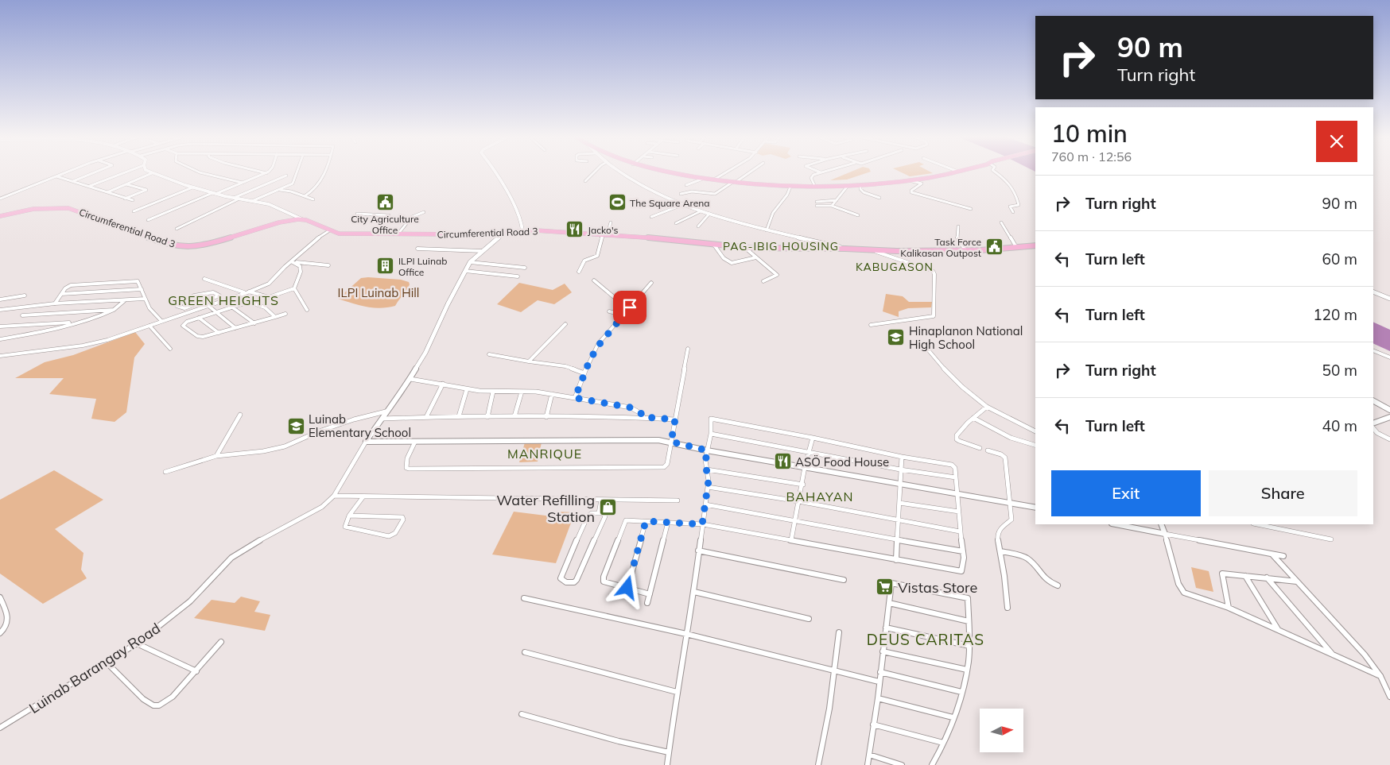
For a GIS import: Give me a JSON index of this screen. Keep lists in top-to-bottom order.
{
  "streets": {
    "main road": ["Circumferential Road 3"],
    "street": ["Luinab Barangay Road"]
  },
  "crossings": [
    ["Circumferential Road 3", "Luinab Barangay Road"]
  ],
  "districts": [
    "PAG-IBIG HOUSING",
    "KABUGASON",
    "GREEN HEIGHTS",
    "MANRIQUE",
    "BAHAYAN",
    "DEUS CARITAS"
  ],
  "parks": ["ILPI Luinab Hill"],
  "places": {
    "public building": ["City Agriculture Office", "Task Force Kalikasan Outpost"],
    "sports": ["The Square Arena"],
    "restaurant": ["Jacko's", "ASÖ Food House"],
    "building": ["ILPI Luinab Office"],
    "school or university": ["Hinaplanon National High School", "Luinab Elementary School"],
    "shop": ["Water Refilling Station"],
    "supermarket": ["Vistas Store"]
  },
  "north": "right",
  "page": {
    "turn": ["90 m", "Turn right"],
    "heading": ["10 min", "760 m · 12:56"],
    "list": [
      {
        "name": "Turn right",
        "value": "90 m"
      },
      {
        "name": "Turn left",
        "value": "60 m"
      },
      {
        "name": "Turn left",
        "value": "120 m"
      },
      {
        "name": "Turn right",
        "value": "50 m"
      },
      {
        "name": "Turn left",
        "value": "40 m"
      }
    ],
    "buttons": ["Exit", "Share"]
  }
}
